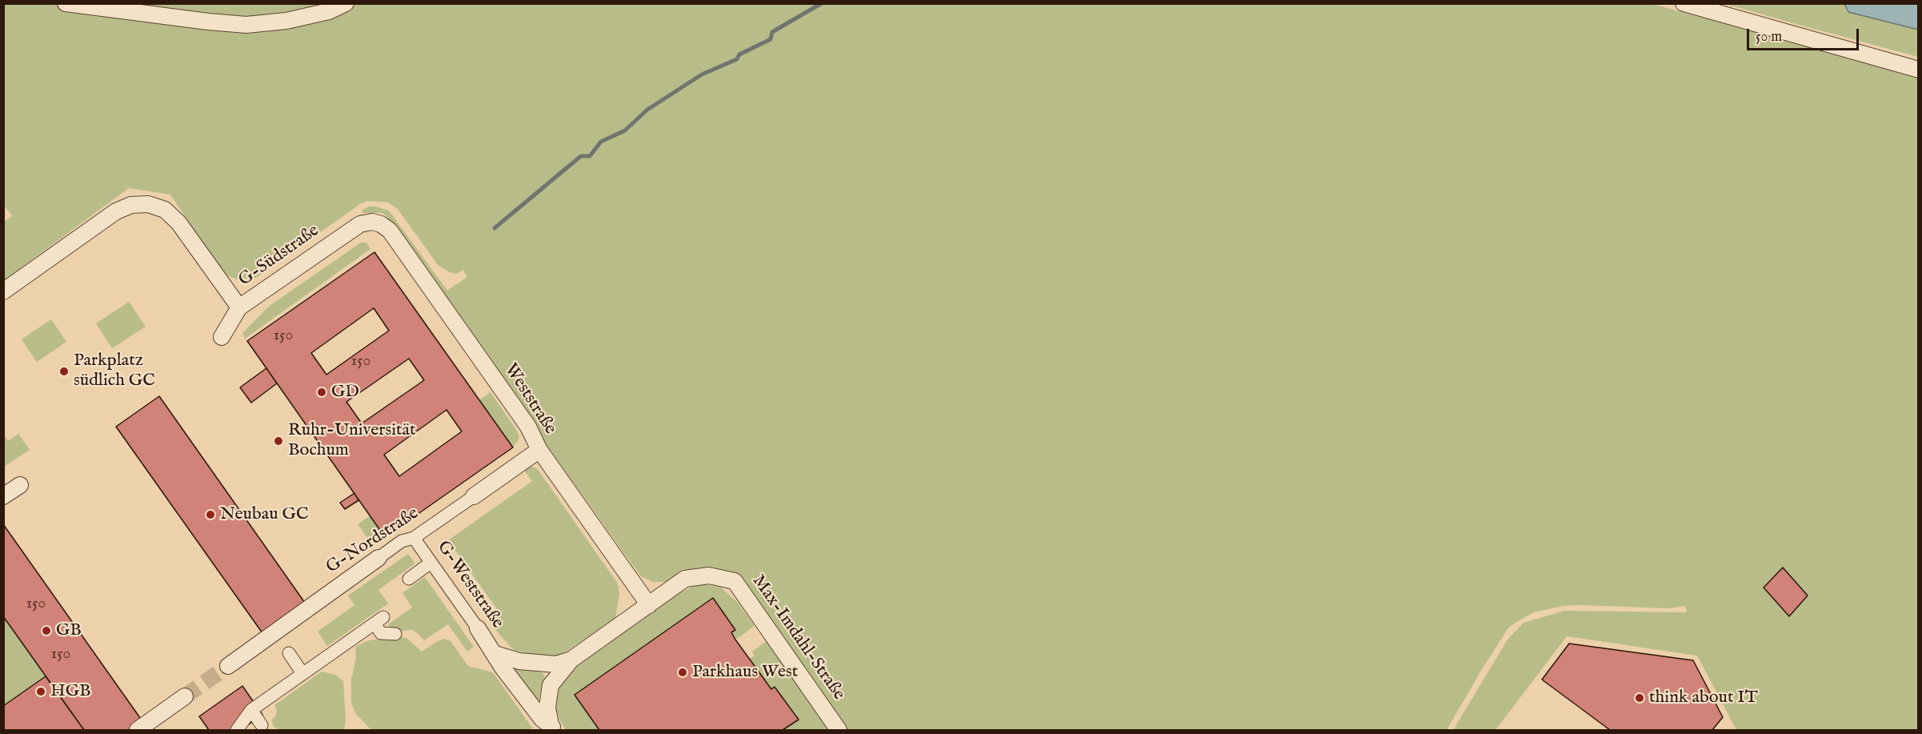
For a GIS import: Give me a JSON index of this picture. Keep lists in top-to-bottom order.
{
  "streets": {
    "street": [
      "G-Südstraße",
      "Weststraße",
      "G-Nordstraße",
      "G-Weststraße",
      "Max-Imdahl-Straße"
    ]
  },
  "crossings": [
    ["G-Südstraße", "Weststraße"],
    ["Weststraße", "G-Nordstraße"],
    ["Weststraße", "Max-Imdahl-Straße"],
    ["G-Nordstraße", "G-Weststraße"],
    ["G-Weststraße", "Max-Imdahl-Straße"]
  ],
  "places": [
    "Parkplatz südlich GC",
    "GD",
    "Ruhr-Universität Bochum",
    "Neubau GC",
    "GB",
    "Parkhaus West",
    "HGB",
    "think about IT"
  ],
  "house_numbers": [
    "150",
    "150",
    "150",
    "150"
  ],
  "scale_bar": "50 m"
}
